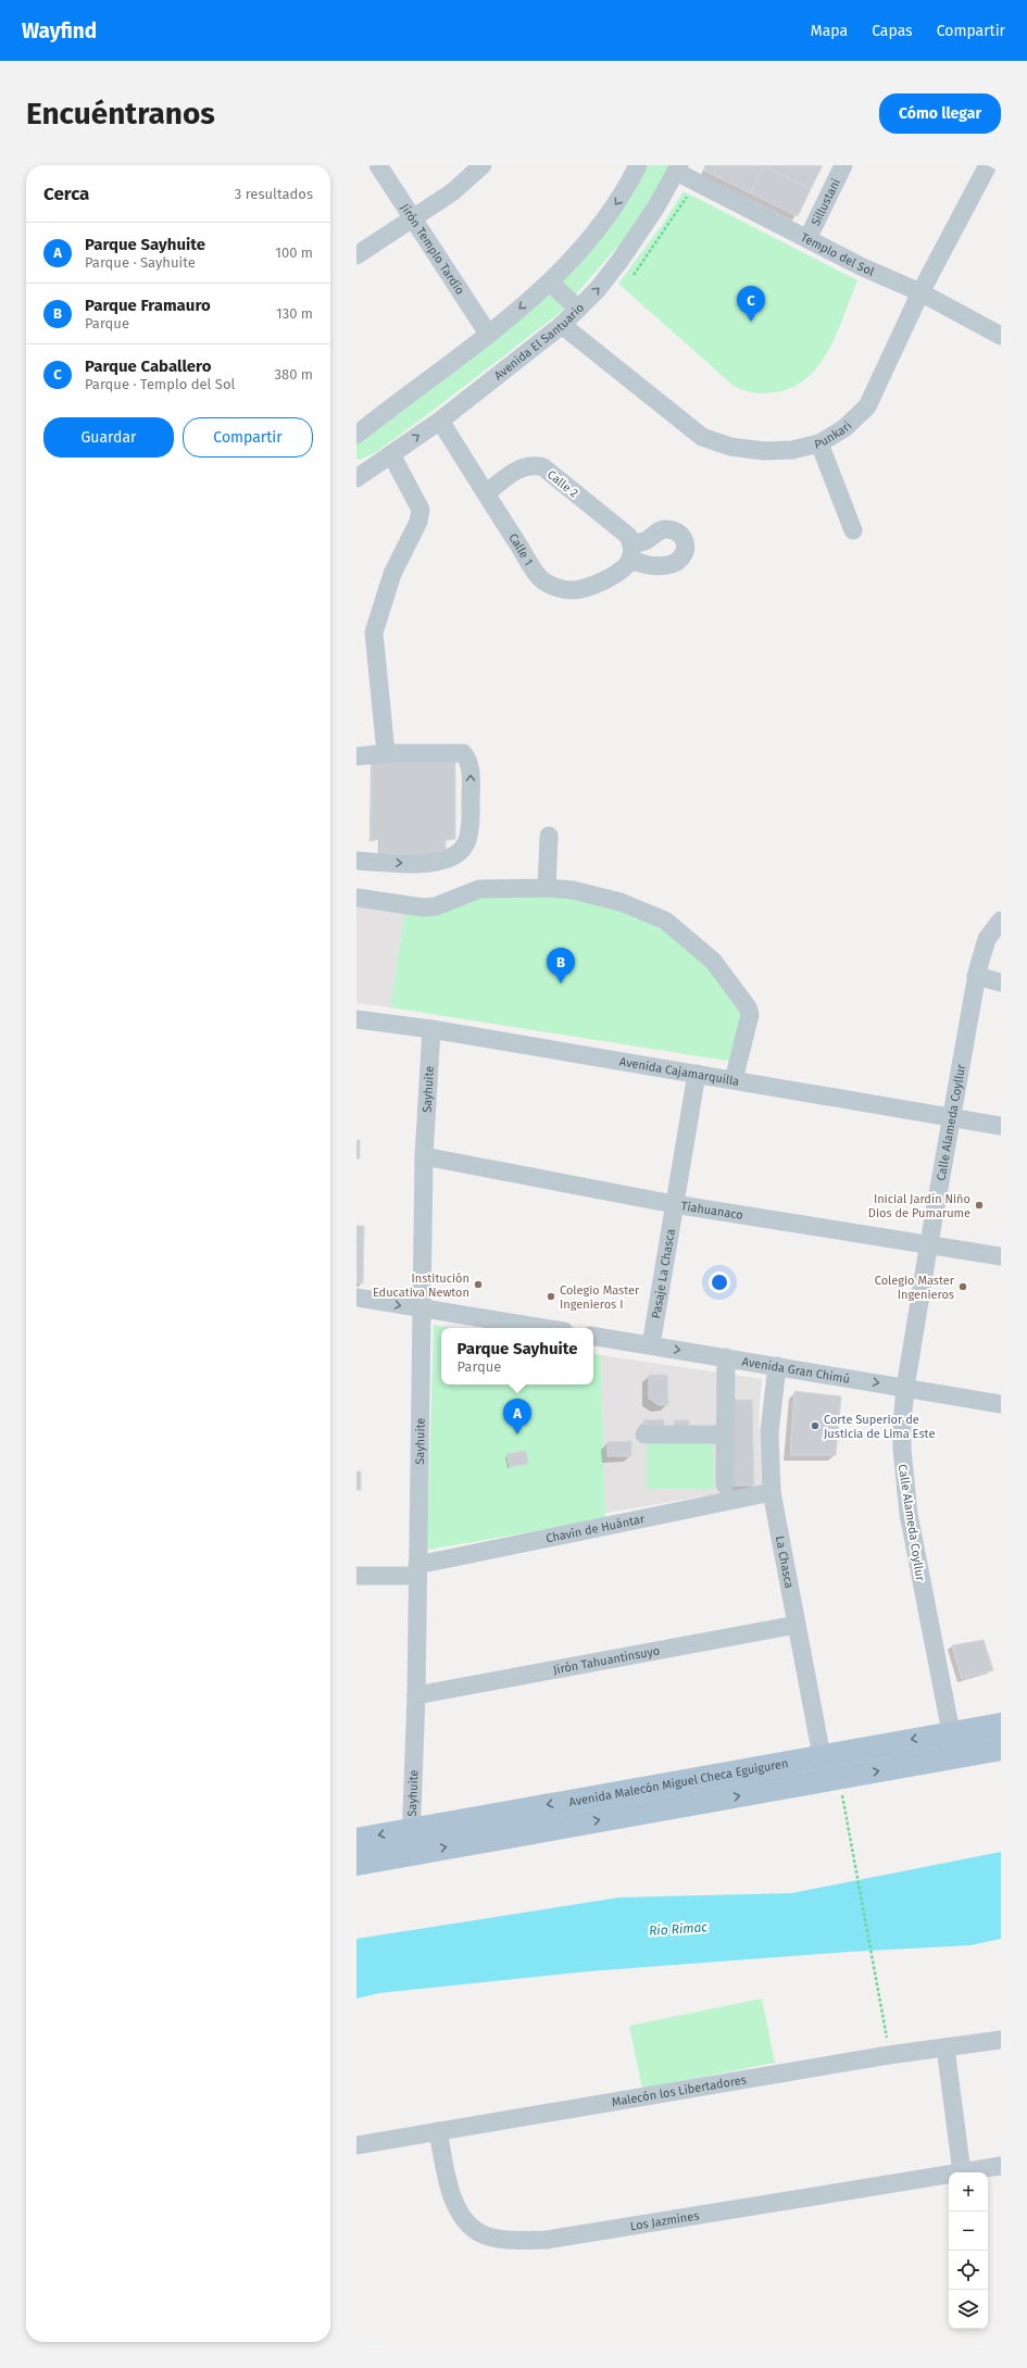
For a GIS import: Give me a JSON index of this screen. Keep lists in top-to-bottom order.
{
  "streets": {
    "main road": ["Avenida Malecón Miguel Checa Eguiguren"],
    "street": [
      "Sillustani",
      "Jirón Templo Tardío",
      "Templo del Sol",
      "Avenida El Santuario",
      "Punkari",
      "Calle 2",
      "Calle 1",
      "Avenida Cajamarquilla",
      "Sayhuite",
      "Calle Alameda Coyllur",
      "Tiahuanaco",
      "Pasaje La Chasca",
      "Avenida Gran Chimú",
      "Chavín de Huántar",
      "La Chasca",
      "Jirón Tahuantinsuyo",
      "Malecón los Libertadores",
      "Los Jazmines"
    ]
  },
  "crossings": [
    ["Sillustani", "Templo del Sol"],
    ["Templo del Sol", "Avenida El Santuario"],
    ["Templo del Sol", "Punkari"],
    ["Avenida El Santuario", "Punkari"],
    ["Avenida El Santuario", "Calle 1"],
    ["Calle 2", "Calle 1"],
    ["Avenida Cajamarquilla", "Sayhuite"],
    ["Avenida Cajamarquilla", "Calle Alameda Coyllur"],
    ["Avenida Cajamarquilla", "Pasaje La Chasca"],
    ["Sayhuite", "Tiahuanaco"],
    ["Sayhuite", "Chavín de Huántar"],
    ["Sayhuite", "Jirón Tahuantinsuyo"],
    ["Sayhuite", "Avenida Malecón Miguel Checa Eguiguren"],
    ["Calle Alameda Coyllur", "Tiahuanaco"],
    ["Calle Alameda Coyllur", "Avenida Gran Chimú"],
    ["Calle Alameda Coyllur", "Avenida Malecón Miguel Checa Eguiguren"],
    ["Tiahuanaco", "Pasaje La Chasca"],
    ["Pasaje La Chasca", "Avenida Gran Chimú"],
    ["Avenida Gran Chimú", "La Chasca"],
    ["Chavín de Huántar", "La Chasca"],
    ["La Chasca", "Jirón Tahuantinsuyo"],
    ["La Chasca", "Avenida Malecón Miguel Checa Eguiguren"],
    ["Malecón los Libertadores", "Los Jazmines"]
  ],
  "water": ["Río Rímac"],
  "places": [
    "Inicial Jardín Niño Dios de Pumarume",
    "Institución Educativa Newton",
    "Colegio Master Ingenieros",
    "Colegio Master Ingenieros I",
    "Corte Superior de Justicia de Lima Este"
  ],
  "page": {
    "header": "Wayfind",
    "nav": ["Mapa", "Capas", "Compartir"],
    "buttons": [
      "Cómo llegar",
      ["Guardar", "Compartir"]
    ],
    "title": "Encuéntranos",
    "heading": ["Cerca", "3 resultados"],
    "list": [
      {
        "mark": "A",
        "name": "Parque Sayhuite",
        "note": "Parque · Sayhuite",
        "value": "100 m"
      },
      {
        "mark": "B",
        "name": "Parque Framauro",
        "note": "Parque",
        "value": "130 m"
      },
      {
        "mark": "C",
        "name": "Parque Caballero",
        "note": "Parque · Templo del Sol",
        "value": "380 m"
      }
    ],
    "pins": ["C", "B", "A"],
    "popup": ["Parque Sayhuite", "Parque"],
    "map_buttons": ["+", "−"]
  }
}
